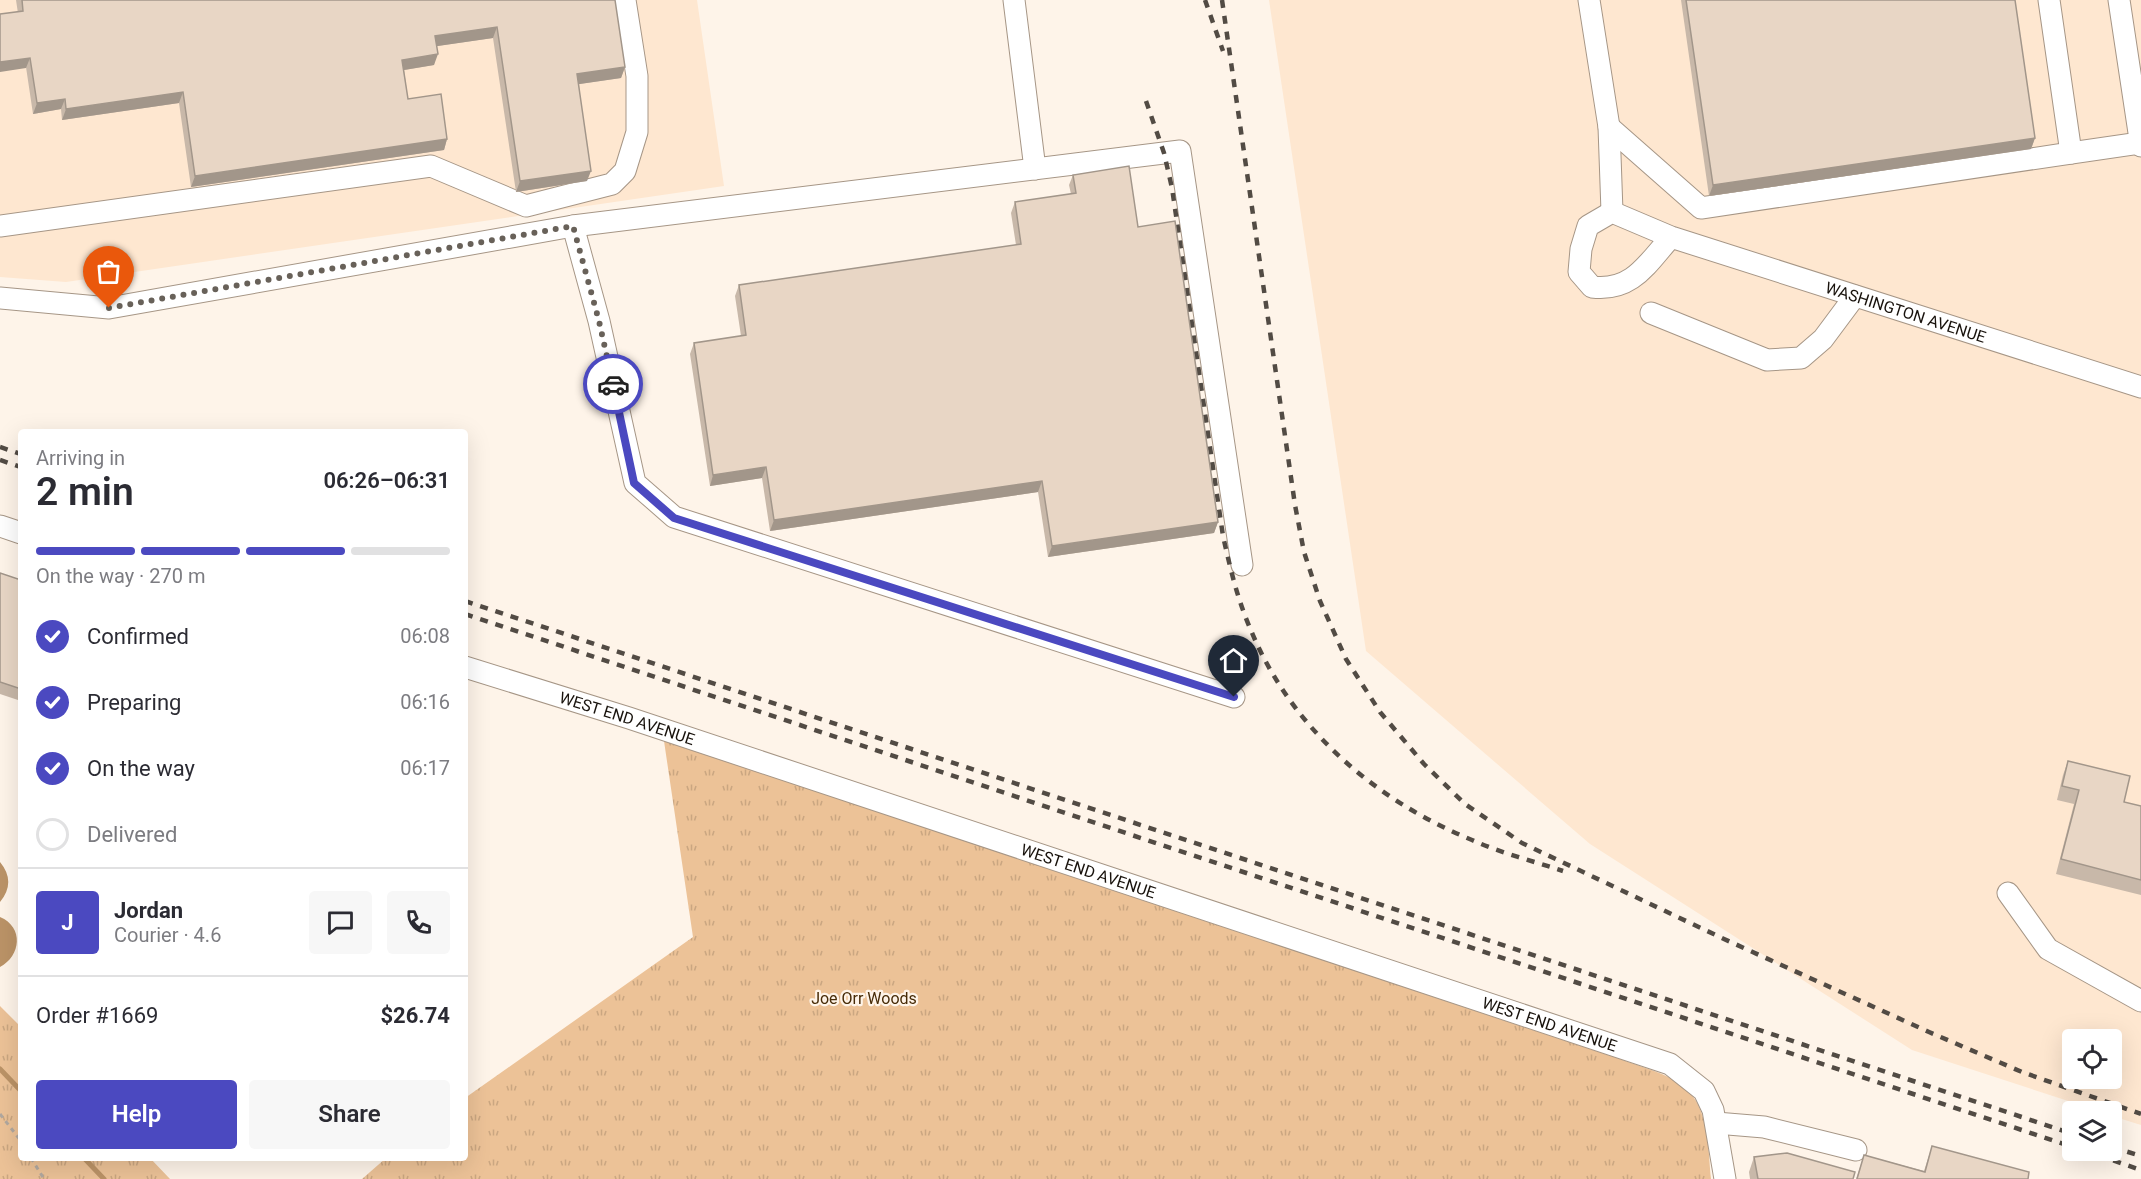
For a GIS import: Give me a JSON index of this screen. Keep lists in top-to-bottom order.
{
  "streets": {
    "street": ["WASHINGTON AVENUE", "WEST END AVENUE"]
  },
  "parks": ["Joe Orr Woods"],
  "page": {
    "heading": ["2 min", "Arriving in", "06:26–06:31"],
    "panel": [
      "Jordan",
      "Courier · 4.6",
      "Order #1669",
      "$26.74"
    ],
    "bar": "On the way · 270 m",
    "list": [
      ["Confirmed", "06:08"],
      ["Preparing", "06:16"],
      ["On the way", "06:17"],
      "Delivered"
    ],
    "round": "J",
    "buttons": ["Help", "Share"]
  }
}
